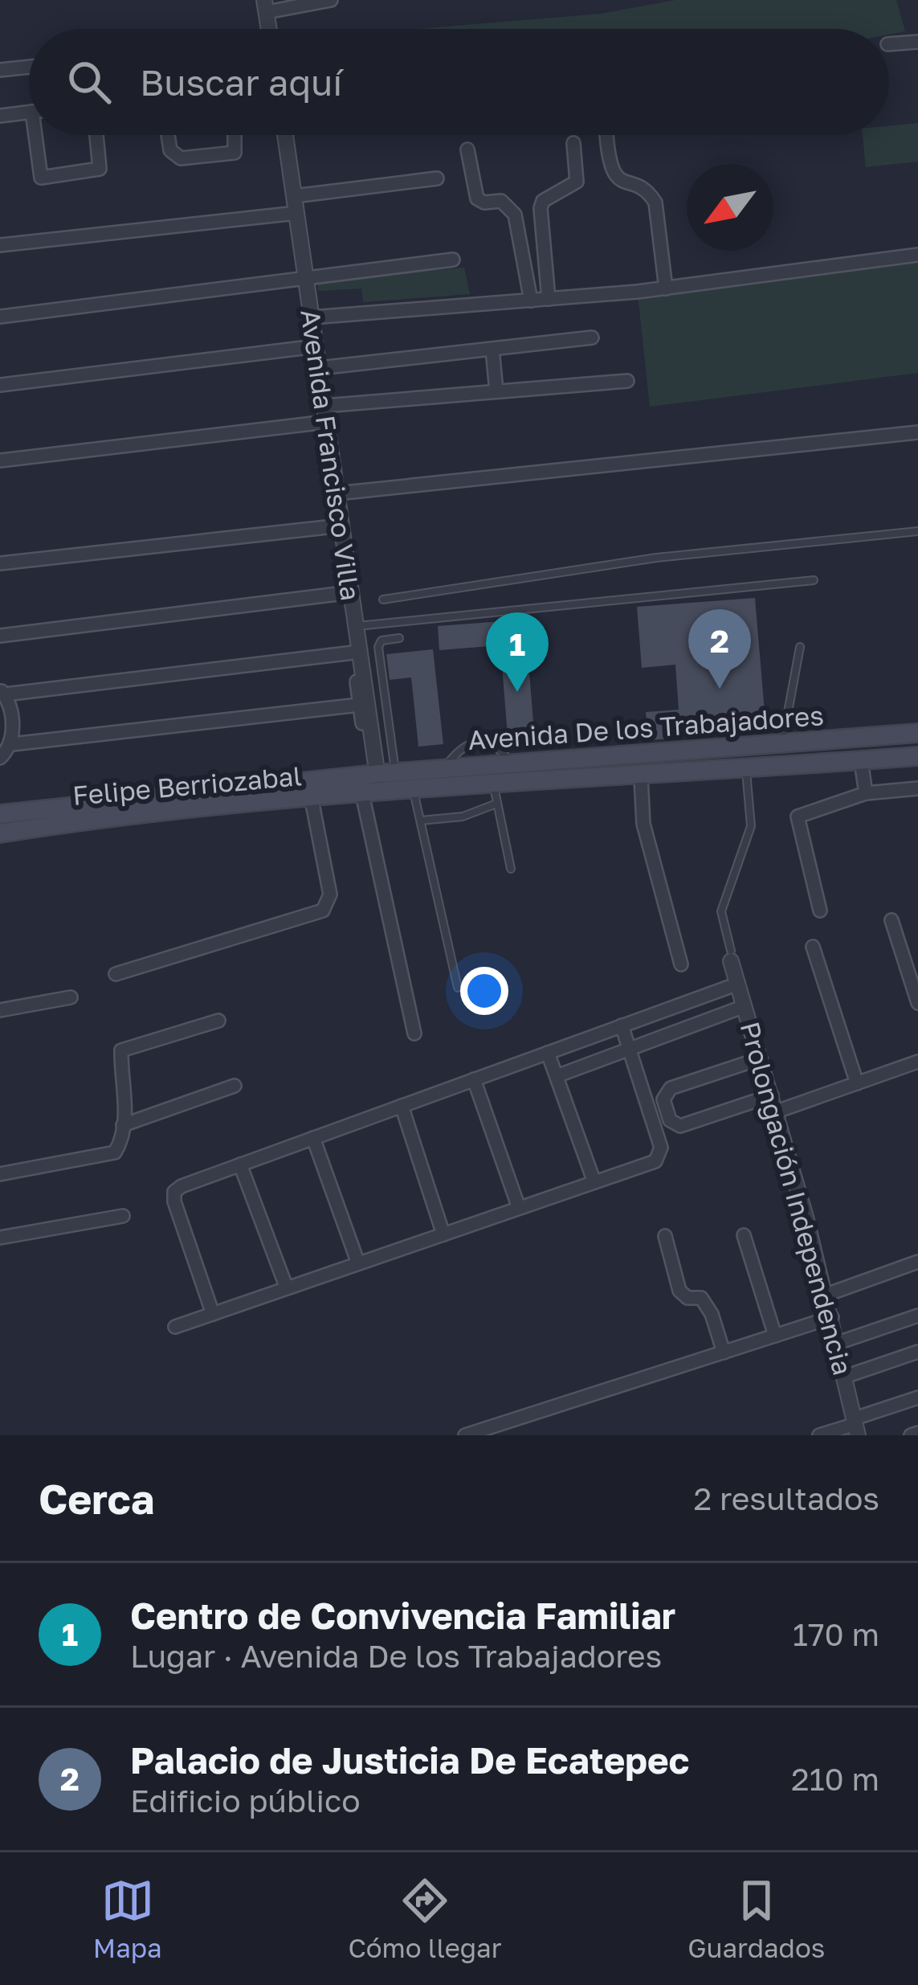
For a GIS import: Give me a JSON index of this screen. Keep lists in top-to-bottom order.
{
  "streets": {
    "main road": ["Avenida De los Trabajadores", "Felipe Berriozabal"],
    "street": ["Avenida Francisco Villa", "Prolongación Independencia"]
  },
  "crossings": [
    ["Avenida Francisco Villa", "Avenida De los Trabajadores"],
    ["Avenida Francisco Villa", "Felipe Berriozabal"],
    ["Avenida De los Trabajadores", "Felipe Berriozabal"]
  ],
  "north": "bottom left",
  "page": {
    "search": "Buscar aquí",
    "pins": ["2", "1"],
    "heading": ["Cerca", "2 resultados"],
    "list": [
      {
        "mark": "1",
        "name": "Centro de Convivencia Familiar",
        "note": "Lugar · Avenida De los Trabajadores",
        "value": "170 m"
      },
      {
        "mark": "2",
        "name": "Palacio de Justicia De Ecatepec",
        "note": "Edificio público",
        "value": "210 m"
      }
    ],
    "nav": ["Mapa", "Cómo llegar", "Guardados"]
  }
}
